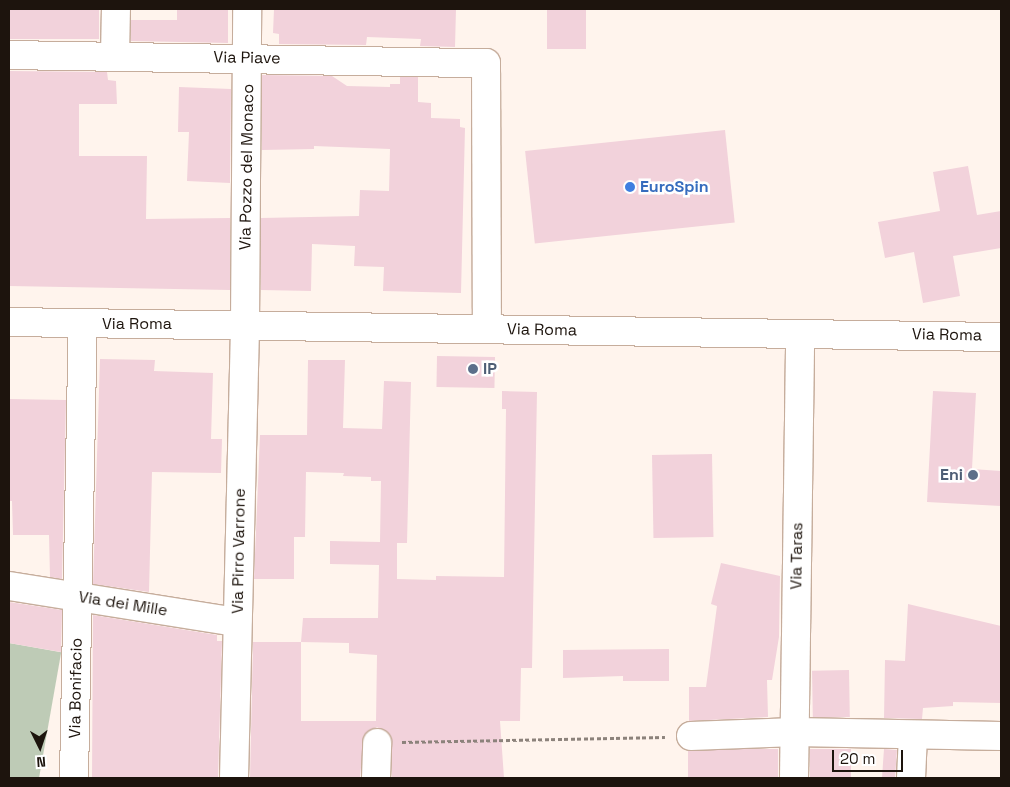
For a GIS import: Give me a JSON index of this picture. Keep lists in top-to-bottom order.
{
  "streets": {
    "street": [
      "Via Piave",
      "Via Pozzo del Monaco",
      "Via Roma",
      "Via Pirro Varrone",
      "Via Taras",
      "Via dei Mille",
      "Via Bonifacio"
    ]
  },
  "crossings": [
    ["Via Piave", "Via Pozzo del Monaco"],
    ["Via Piave", "Via Roma"],
    ["Via Pozzo del Monaco", "Via Roma"],
    ["Via Pozzo del Monaco", "Via Pirro Varrone"],
    ["Via Roma", "Via Pirro Varrone"],
    ["Via Roma", "Via Taras"],
    ["Via Roma", "Via dei Mille"],
    ["Via Roma", "Via Bonifacio"],
    ["Via Pirro Varrone", "Via dei Mille"],
    ["Via dei Mille", "Via Bonifacio"]
  ],
  "places": ["EuroSpin", "IP", "Eni"],
  "scale_bar": "20 m",
  "north": "bottom"
}
